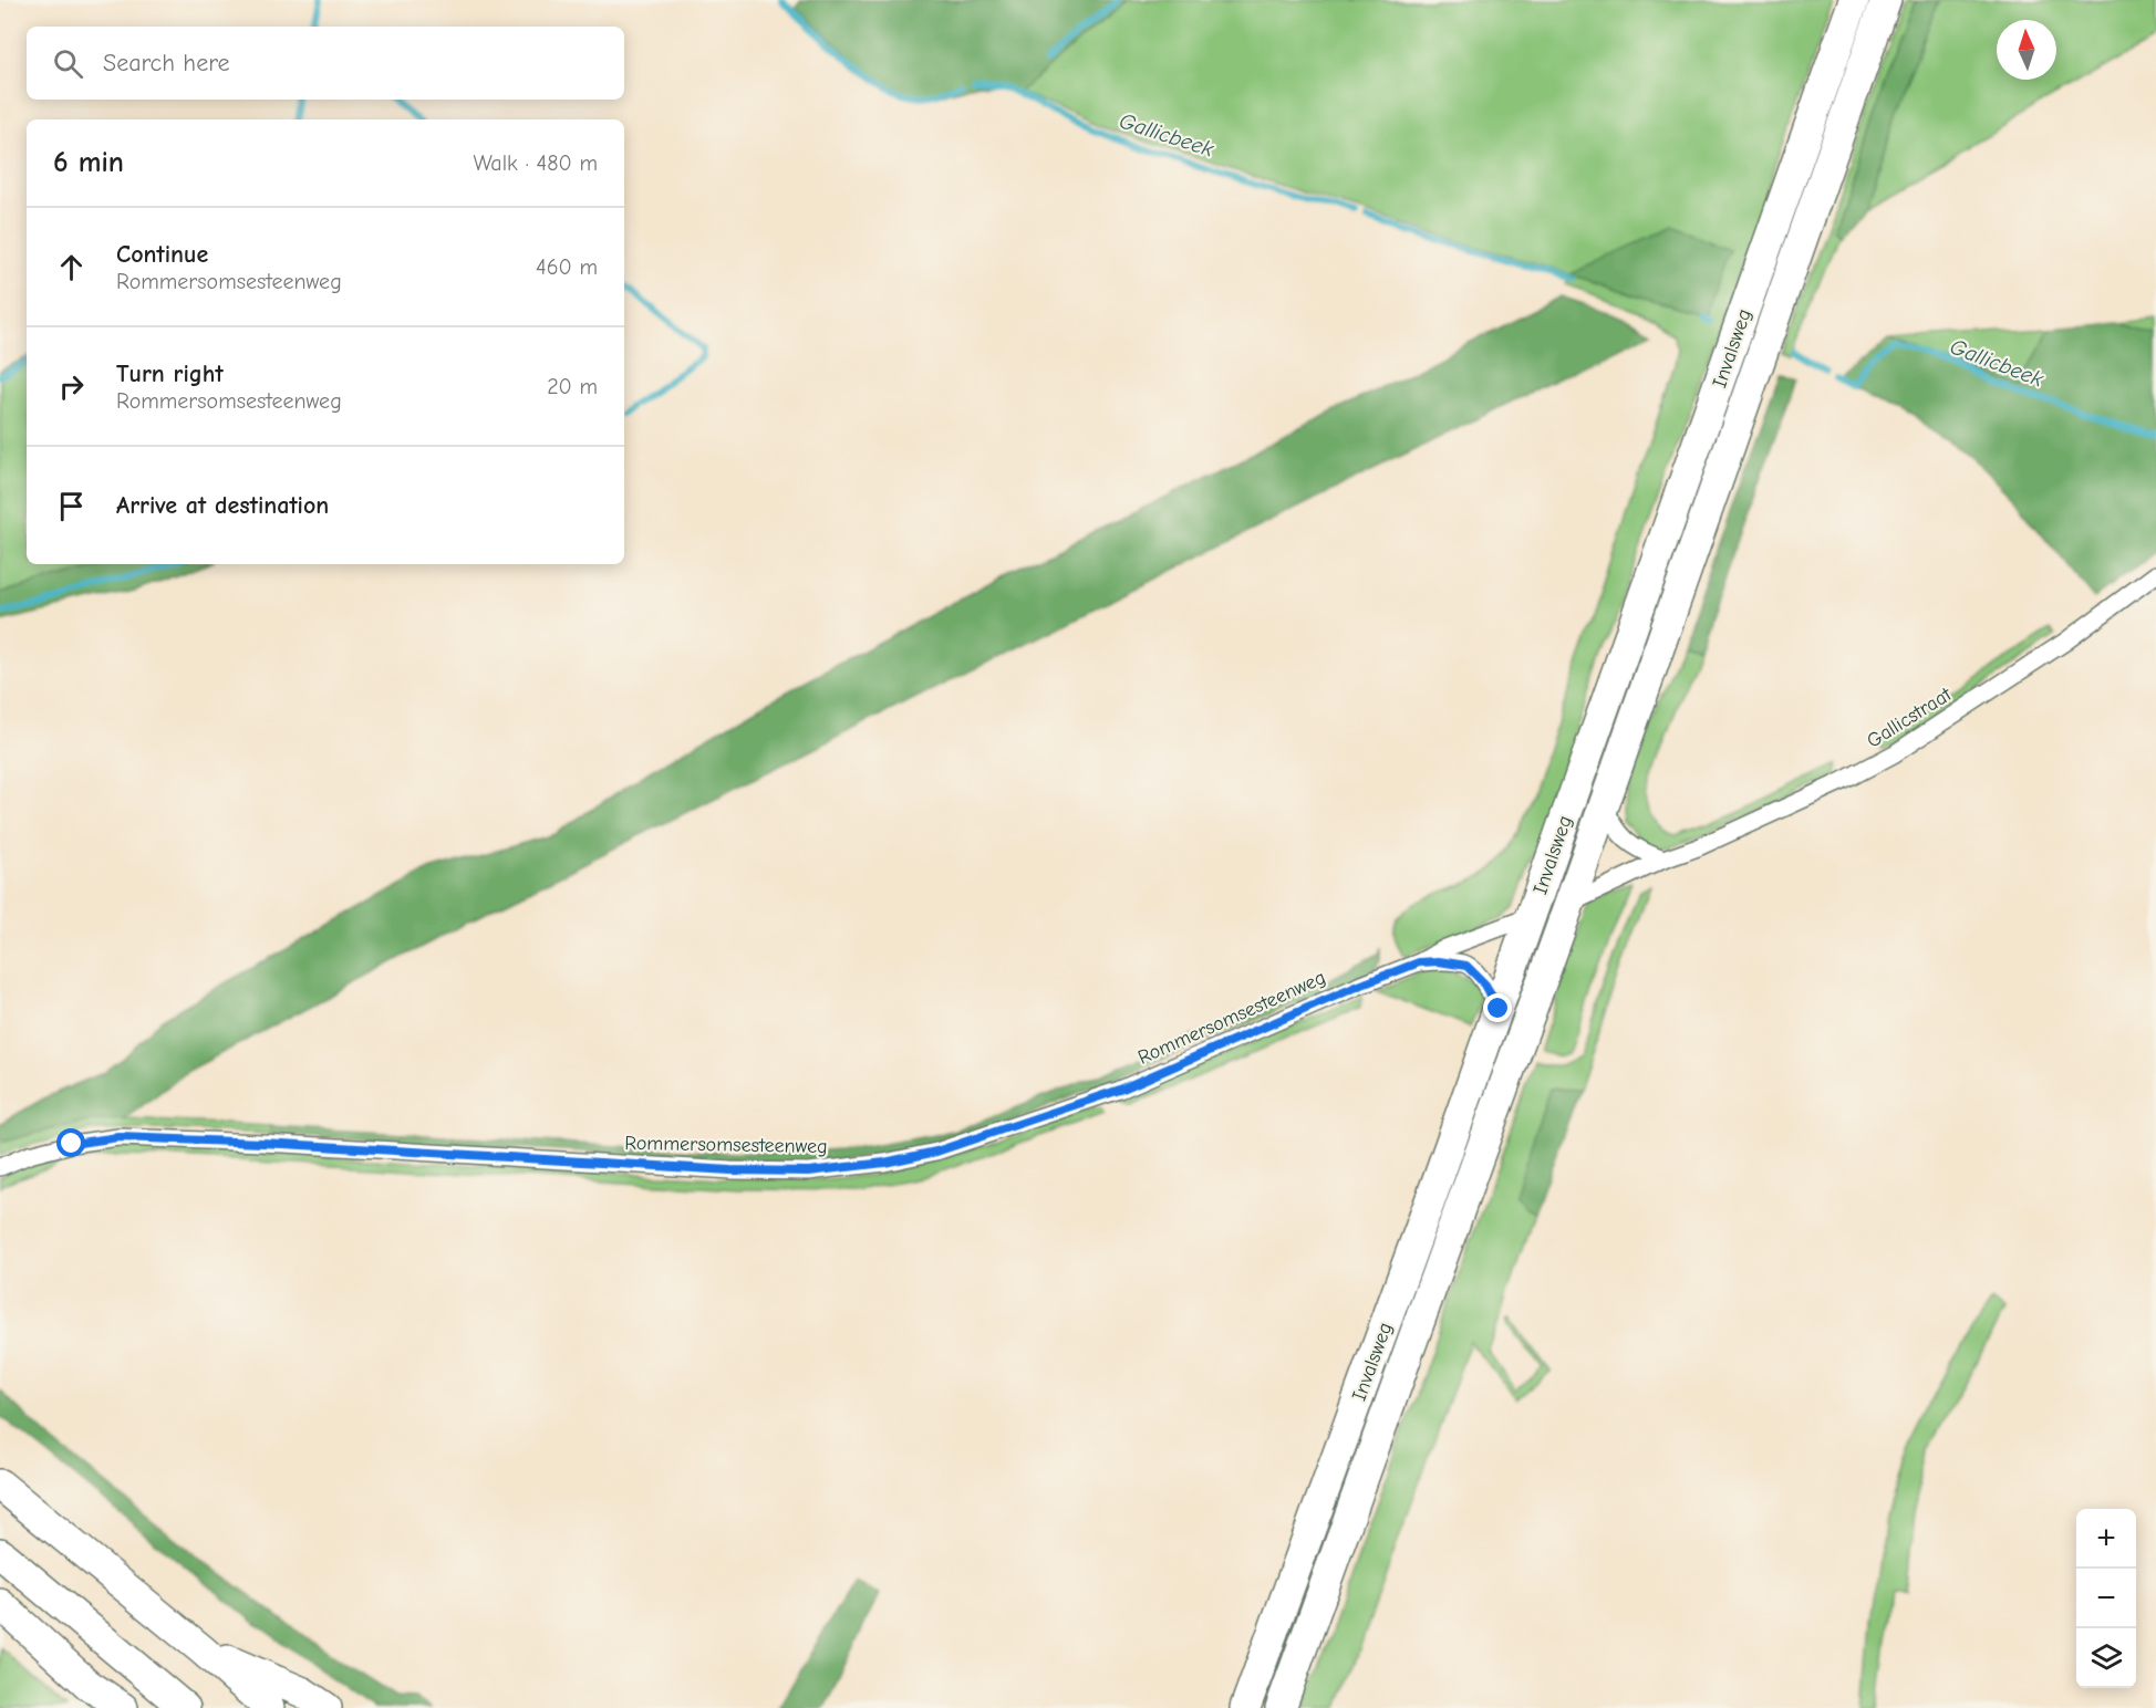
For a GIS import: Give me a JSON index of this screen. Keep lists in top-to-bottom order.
{
  "streets": {
    "highway": ["Invalsweg"],
    "street": ["Gallicstraat", "Rommersomsesteenweg"]
  },
  "crossings": [
    ["Invalsweg", "Gallicstraat"],
    ["Invalsweg", "Rommersomsesteenweg"]
  ],
  "water": ["Gallicbeek"],
  "north": "top",
  "page": {
    "search": "Search here",
    "heading": ["6 min", "Walk · 480 m"],
    "list": [
      ["Continue", "Rommersomsesteenweg", "460 m"],
      ["Turn right", "Rommersomsesteenweg", "20 m"],
      "Arrive at destination"
    ],
    "map_buttons": ["+", "−"]
  }
}
